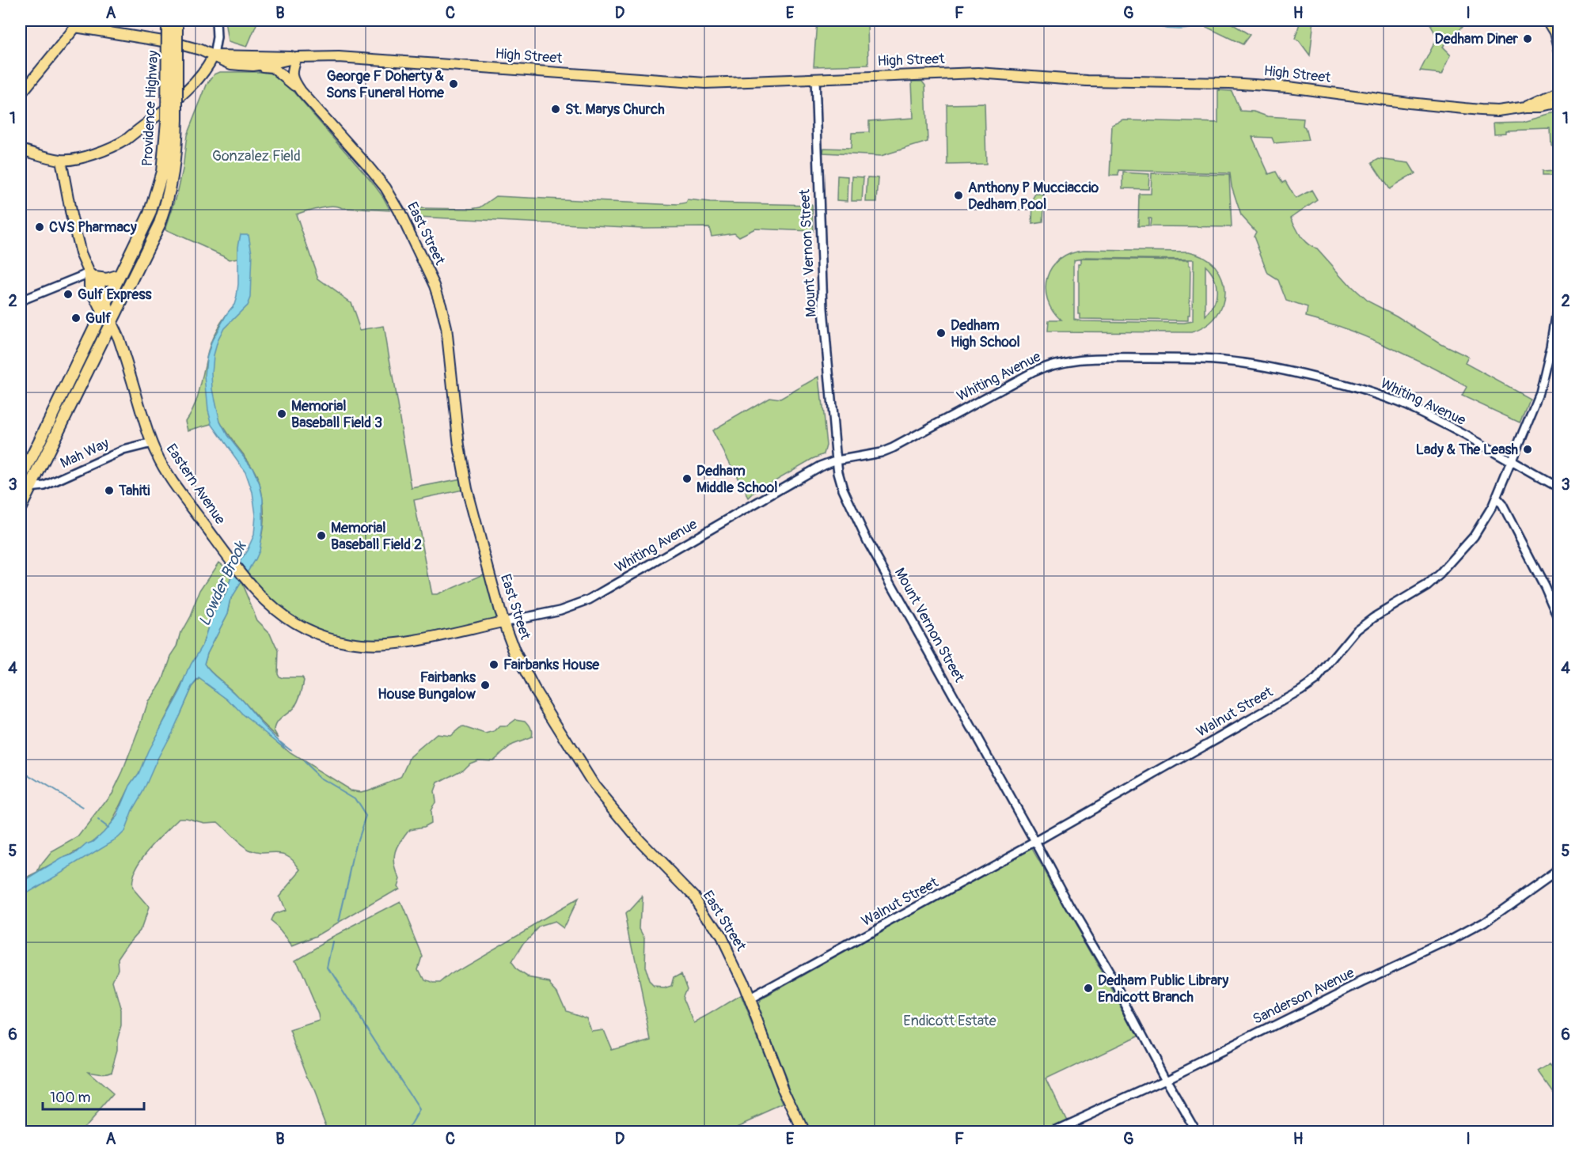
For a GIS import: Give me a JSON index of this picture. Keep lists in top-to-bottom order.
{
  "streets": {
    "highway": ["Providence Highway"],
    "main road": ["High Street", "East Street", "Eastern Avenue"],
    "street": [
      "Mount Vernon Street",
      "Whiting Avenue",
      "Mah Way",
      "Walnut Street",
      "Sanderson Avenue"
    ]
  },
  "crossings": [
    ["High Street", "East Street"],
    ["High Street", "Mount Vernon Street"],
    ["Providence Highway", "Mah Way"],
    ["Providence Highway", "Eastern Avenue"],
    ["East Street", "Whiting Avenue"],
    ["East Street", "Eastern Avenue"],
    ["East Street", "Walnut Street"],
    ["Mount Vernon Street", "Whiting Avenue"],
    ["Mount Vernon Street", "Walnut Street"],
    ["Mount Vernon Street", "Sanderson Avenue"],
    ["Whiting Avenue", "Eastern Avenue"],
    ["Whiting Avenue", "Walnut Street"],
    ["Mah Way", "Eastern Avenue"]
  ],
  "water": ["Lowder Brook"],
  "parks": ["Gonzalez Field", "Endicott Estate"],
  "places": [
    "Dedham Diner",
    "George F Doherty & Sons Funeral Home",
    "St. Marys Church",
    "Anthony P Mucciaccio Dedham Pool",
    "CVS Pharmacy",
    "Gulf Express",
    "Gulf",
    "Dedham High School",
    "Memorial Baseball Field 3",
    "Lady & The Leash",
    "Dedham Middle School",
    "Tahiti",
    "Memorial Baseball Field 2",
    "Fairbanks House",
    "Fairbanks House Bungalow",
    "Dedham Public Library Endicott Branch"
  ],
  "scale_bar": "100 m",
  "grid": {
    "columns": [
      "A",
      "B",
      "C",
      "D",
      "E",
      "F",
      "G",
      "H",
      "I"
    ],
    "rows": [
      "1",
      "2",
      "3",
      "4",
      "5",
      "6"
    ]
  }
}
